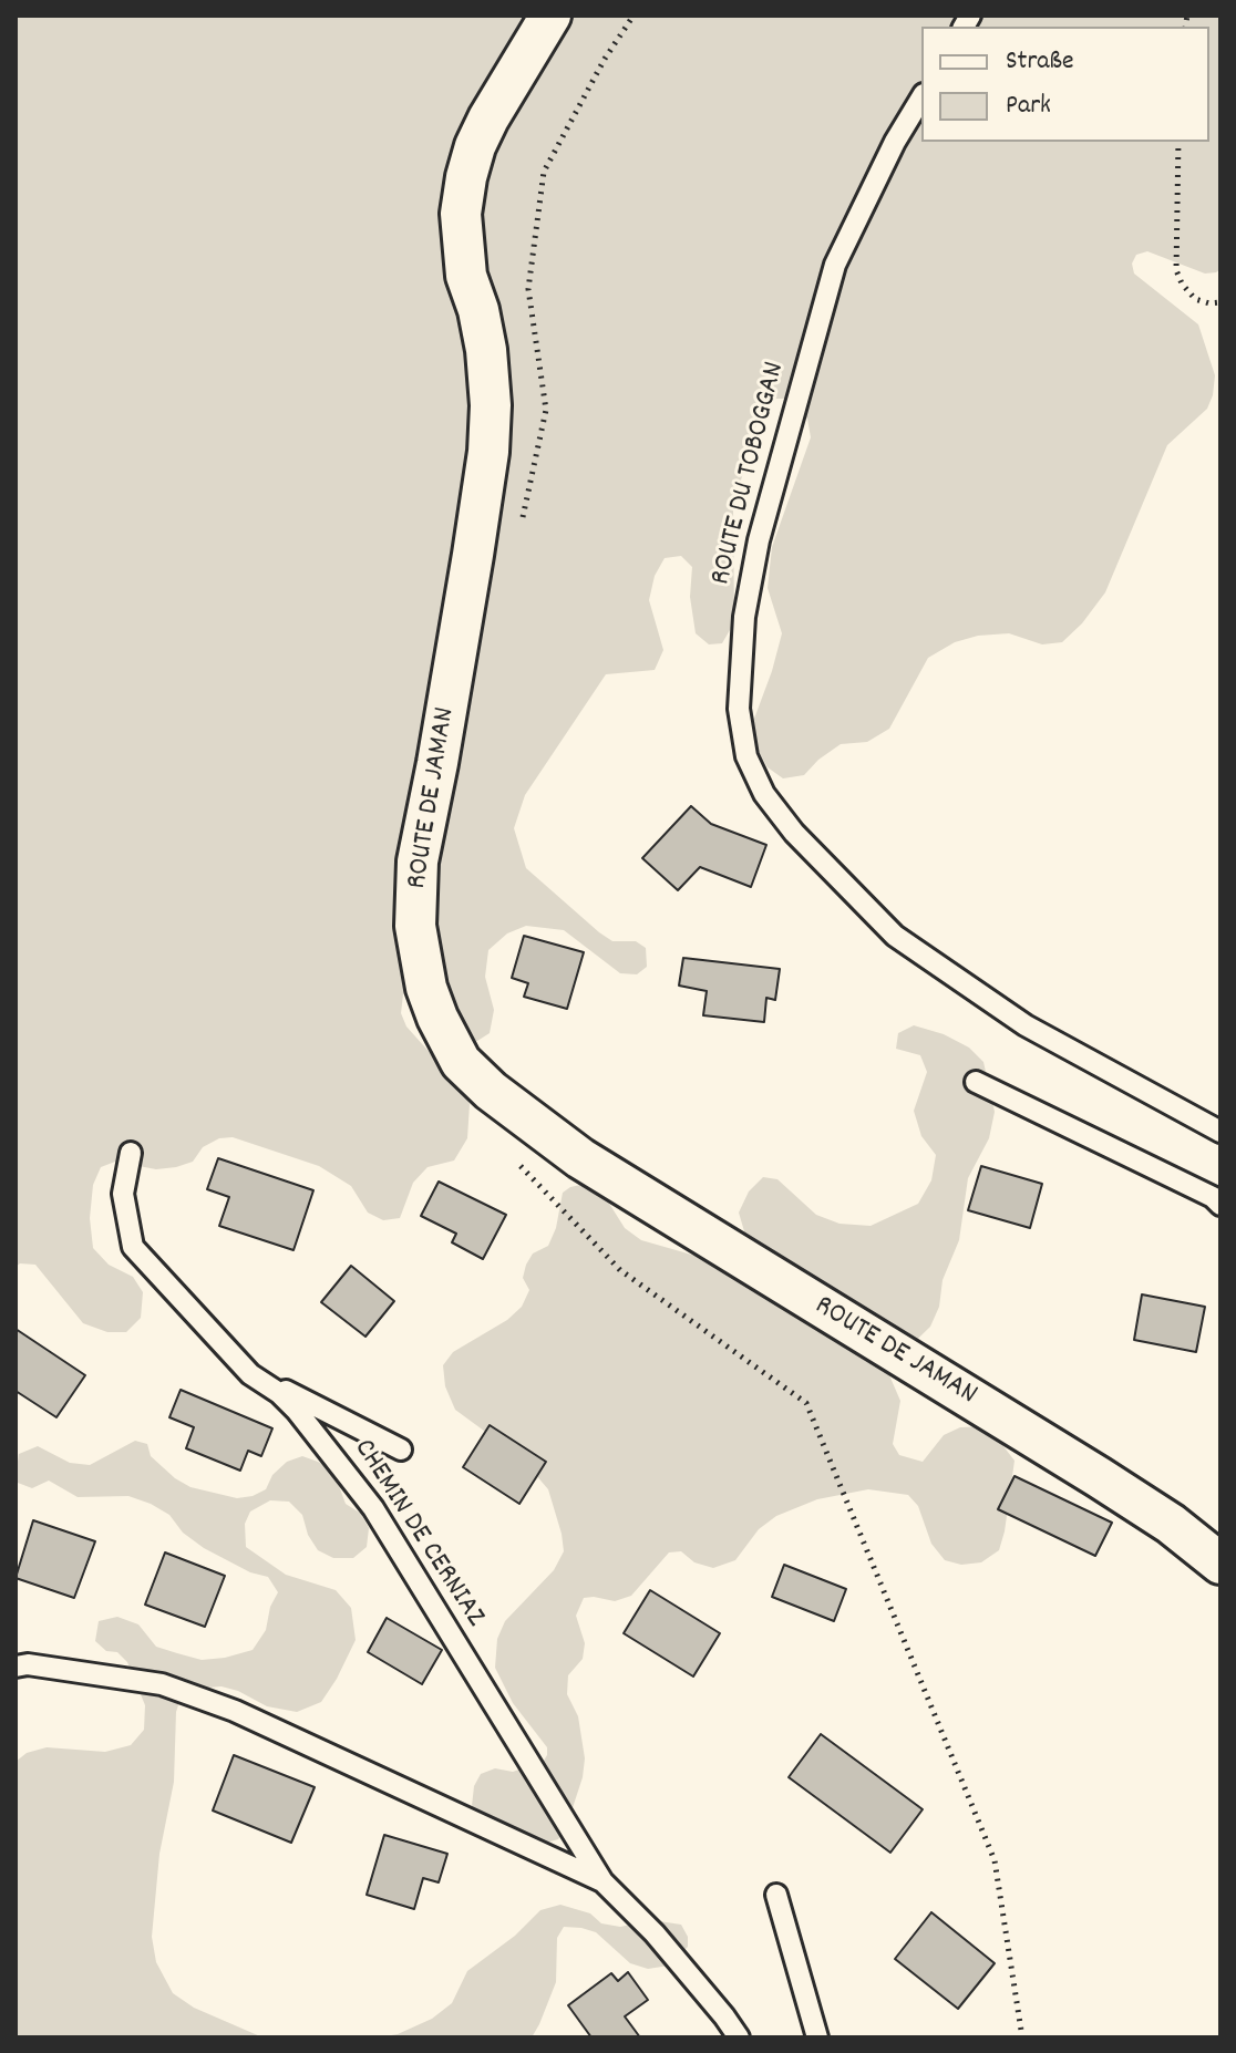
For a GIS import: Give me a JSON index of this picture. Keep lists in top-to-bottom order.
{
  "streets": {
    "street": ["ROUTE DE JAMAN"],
    "lane": ["ROUTE DU TOBOGGAN", "CHEMIN DE CERNIAZ"]
  },
  "legend": ["Straße", "Park"]
}
